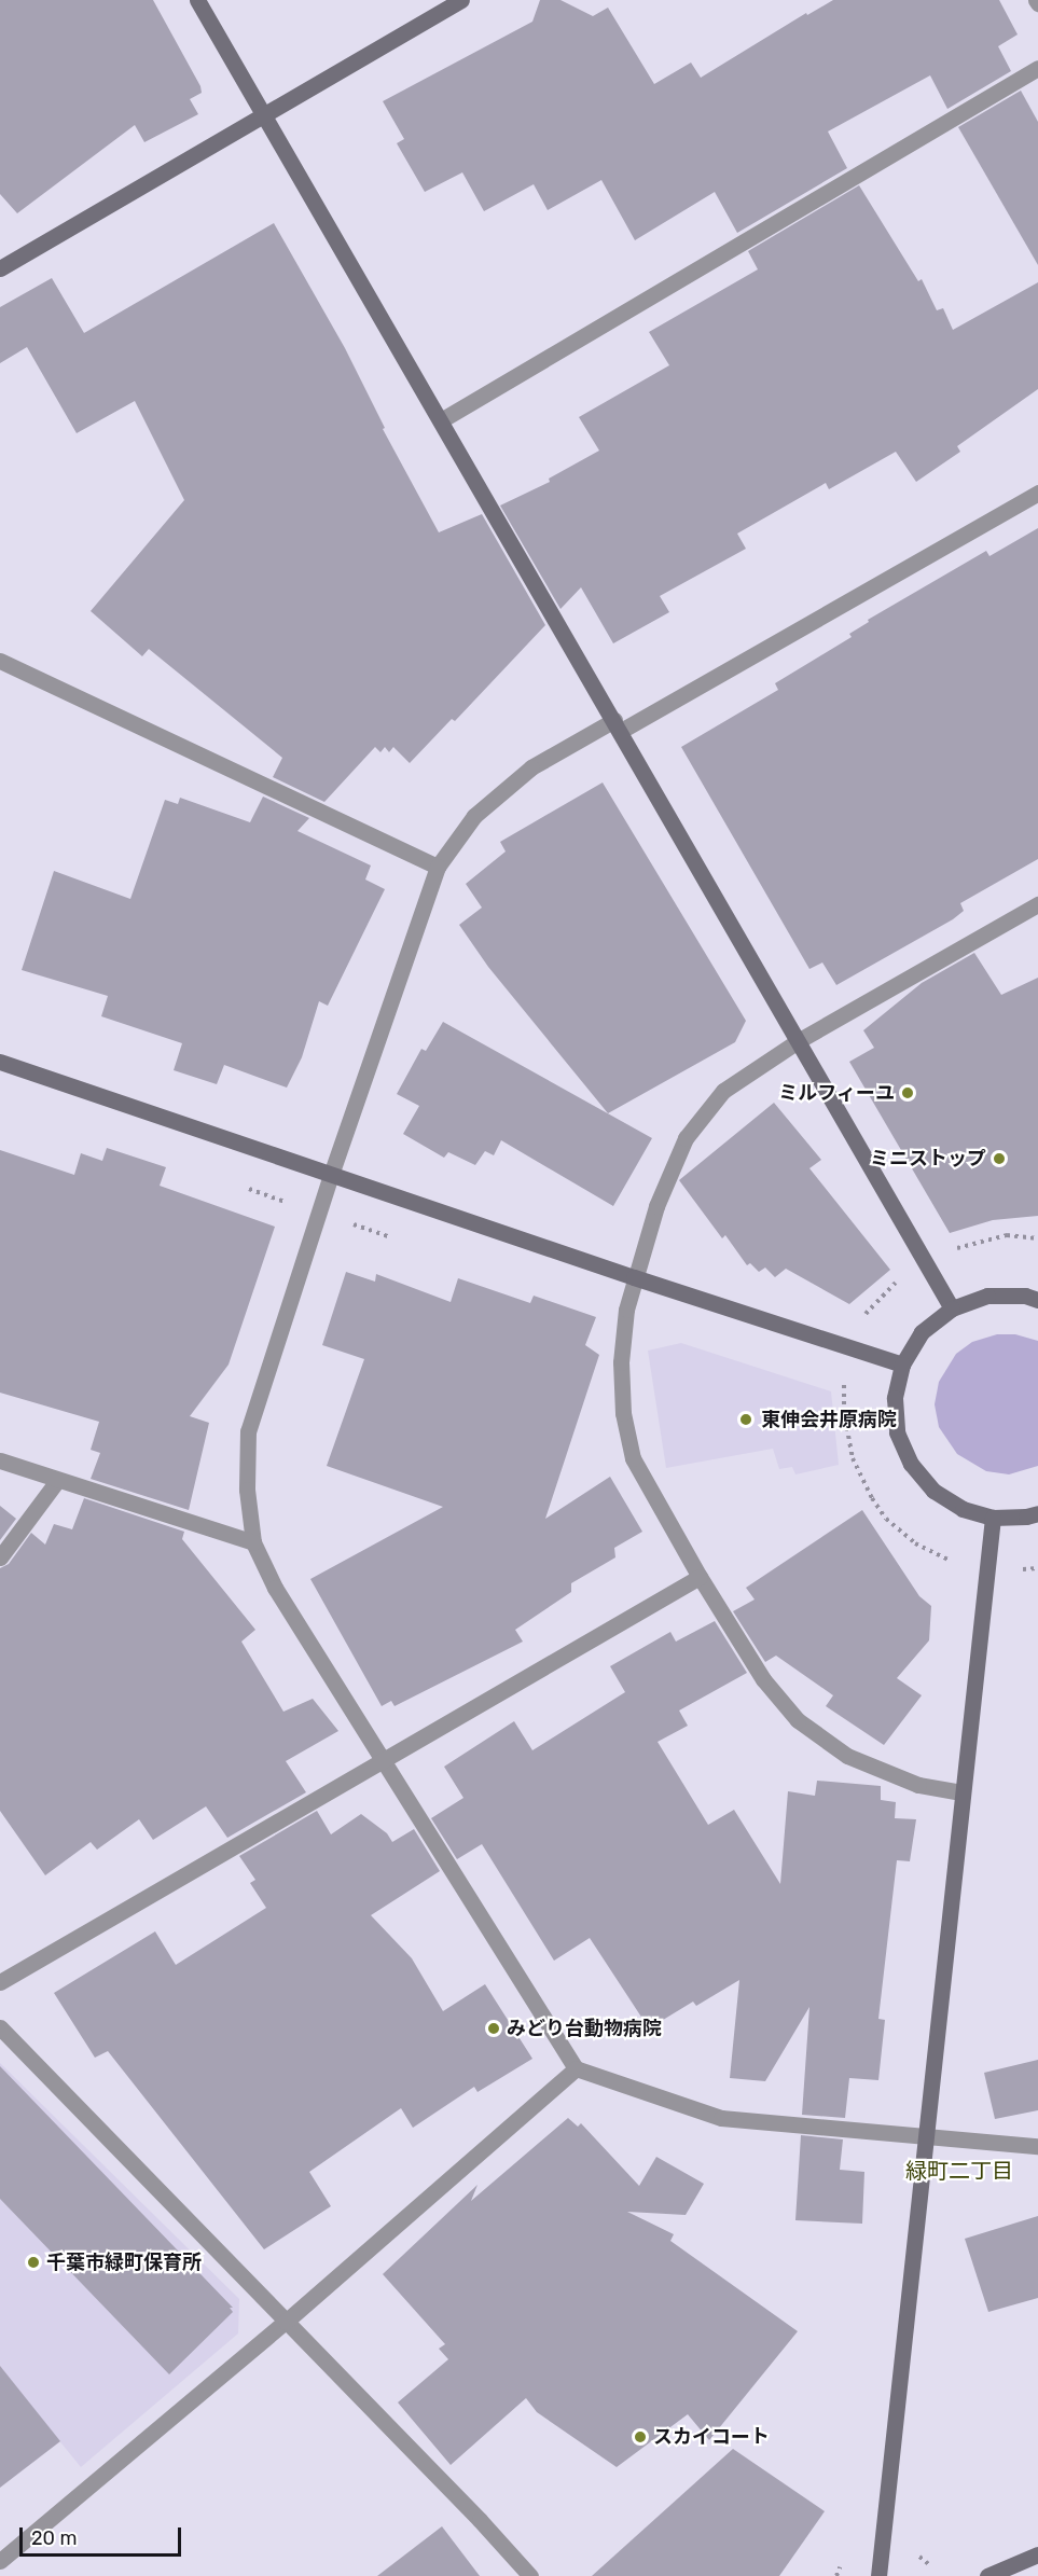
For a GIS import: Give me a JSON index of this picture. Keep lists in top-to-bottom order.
{
  "districts": ["緑町二丁目"],
  "places": [
    "ミルフィーユ",
    "ミニストップ",
    "東伸会井原病院",
    "みどり台動物病院",
    "千葉市緑町保育所",
    "スカイコート"
  ],
  "scale_bar": "20 m"
}
